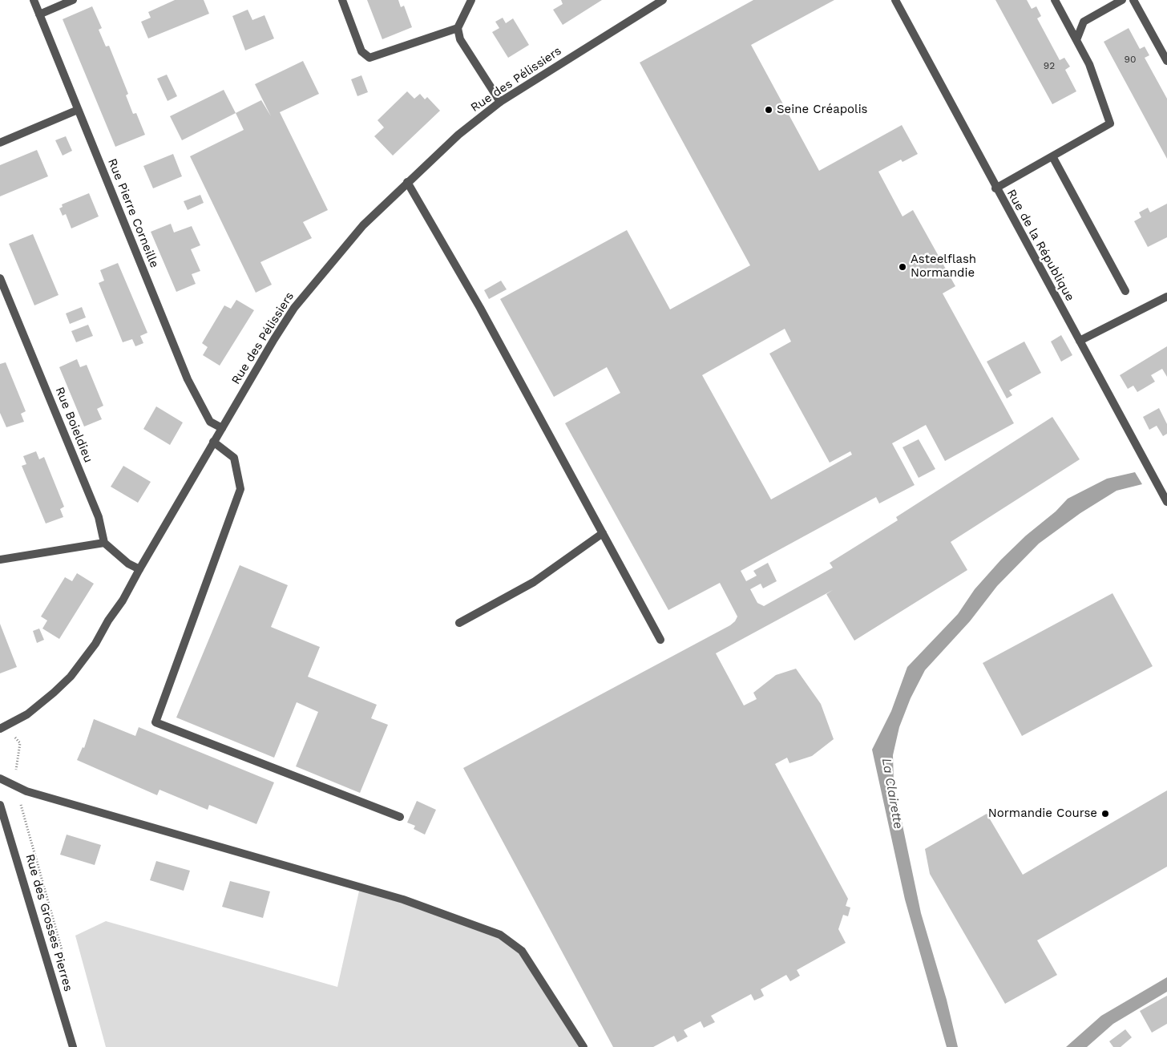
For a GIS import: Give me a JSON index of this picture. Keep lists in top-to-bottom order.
{
  "streets": {
    "street": [
      "Rue des Pélissiers",
      "Rue Pierre Corneille",
      "Rue de la République",
      "Rue Boieldieu",
      "Rue des Grosses Pierres"
    ]
  },
  "crossings": [
    ["Rue des Pélissiers", "Rue Pierre Corneille"]
  ],
  "water": ["La Clairette"],
  "places": ["Seine Créapolis", "Asteelflash Normandie", "Normandie Course"],
  "house_numbers": ["90", "92"]
}
